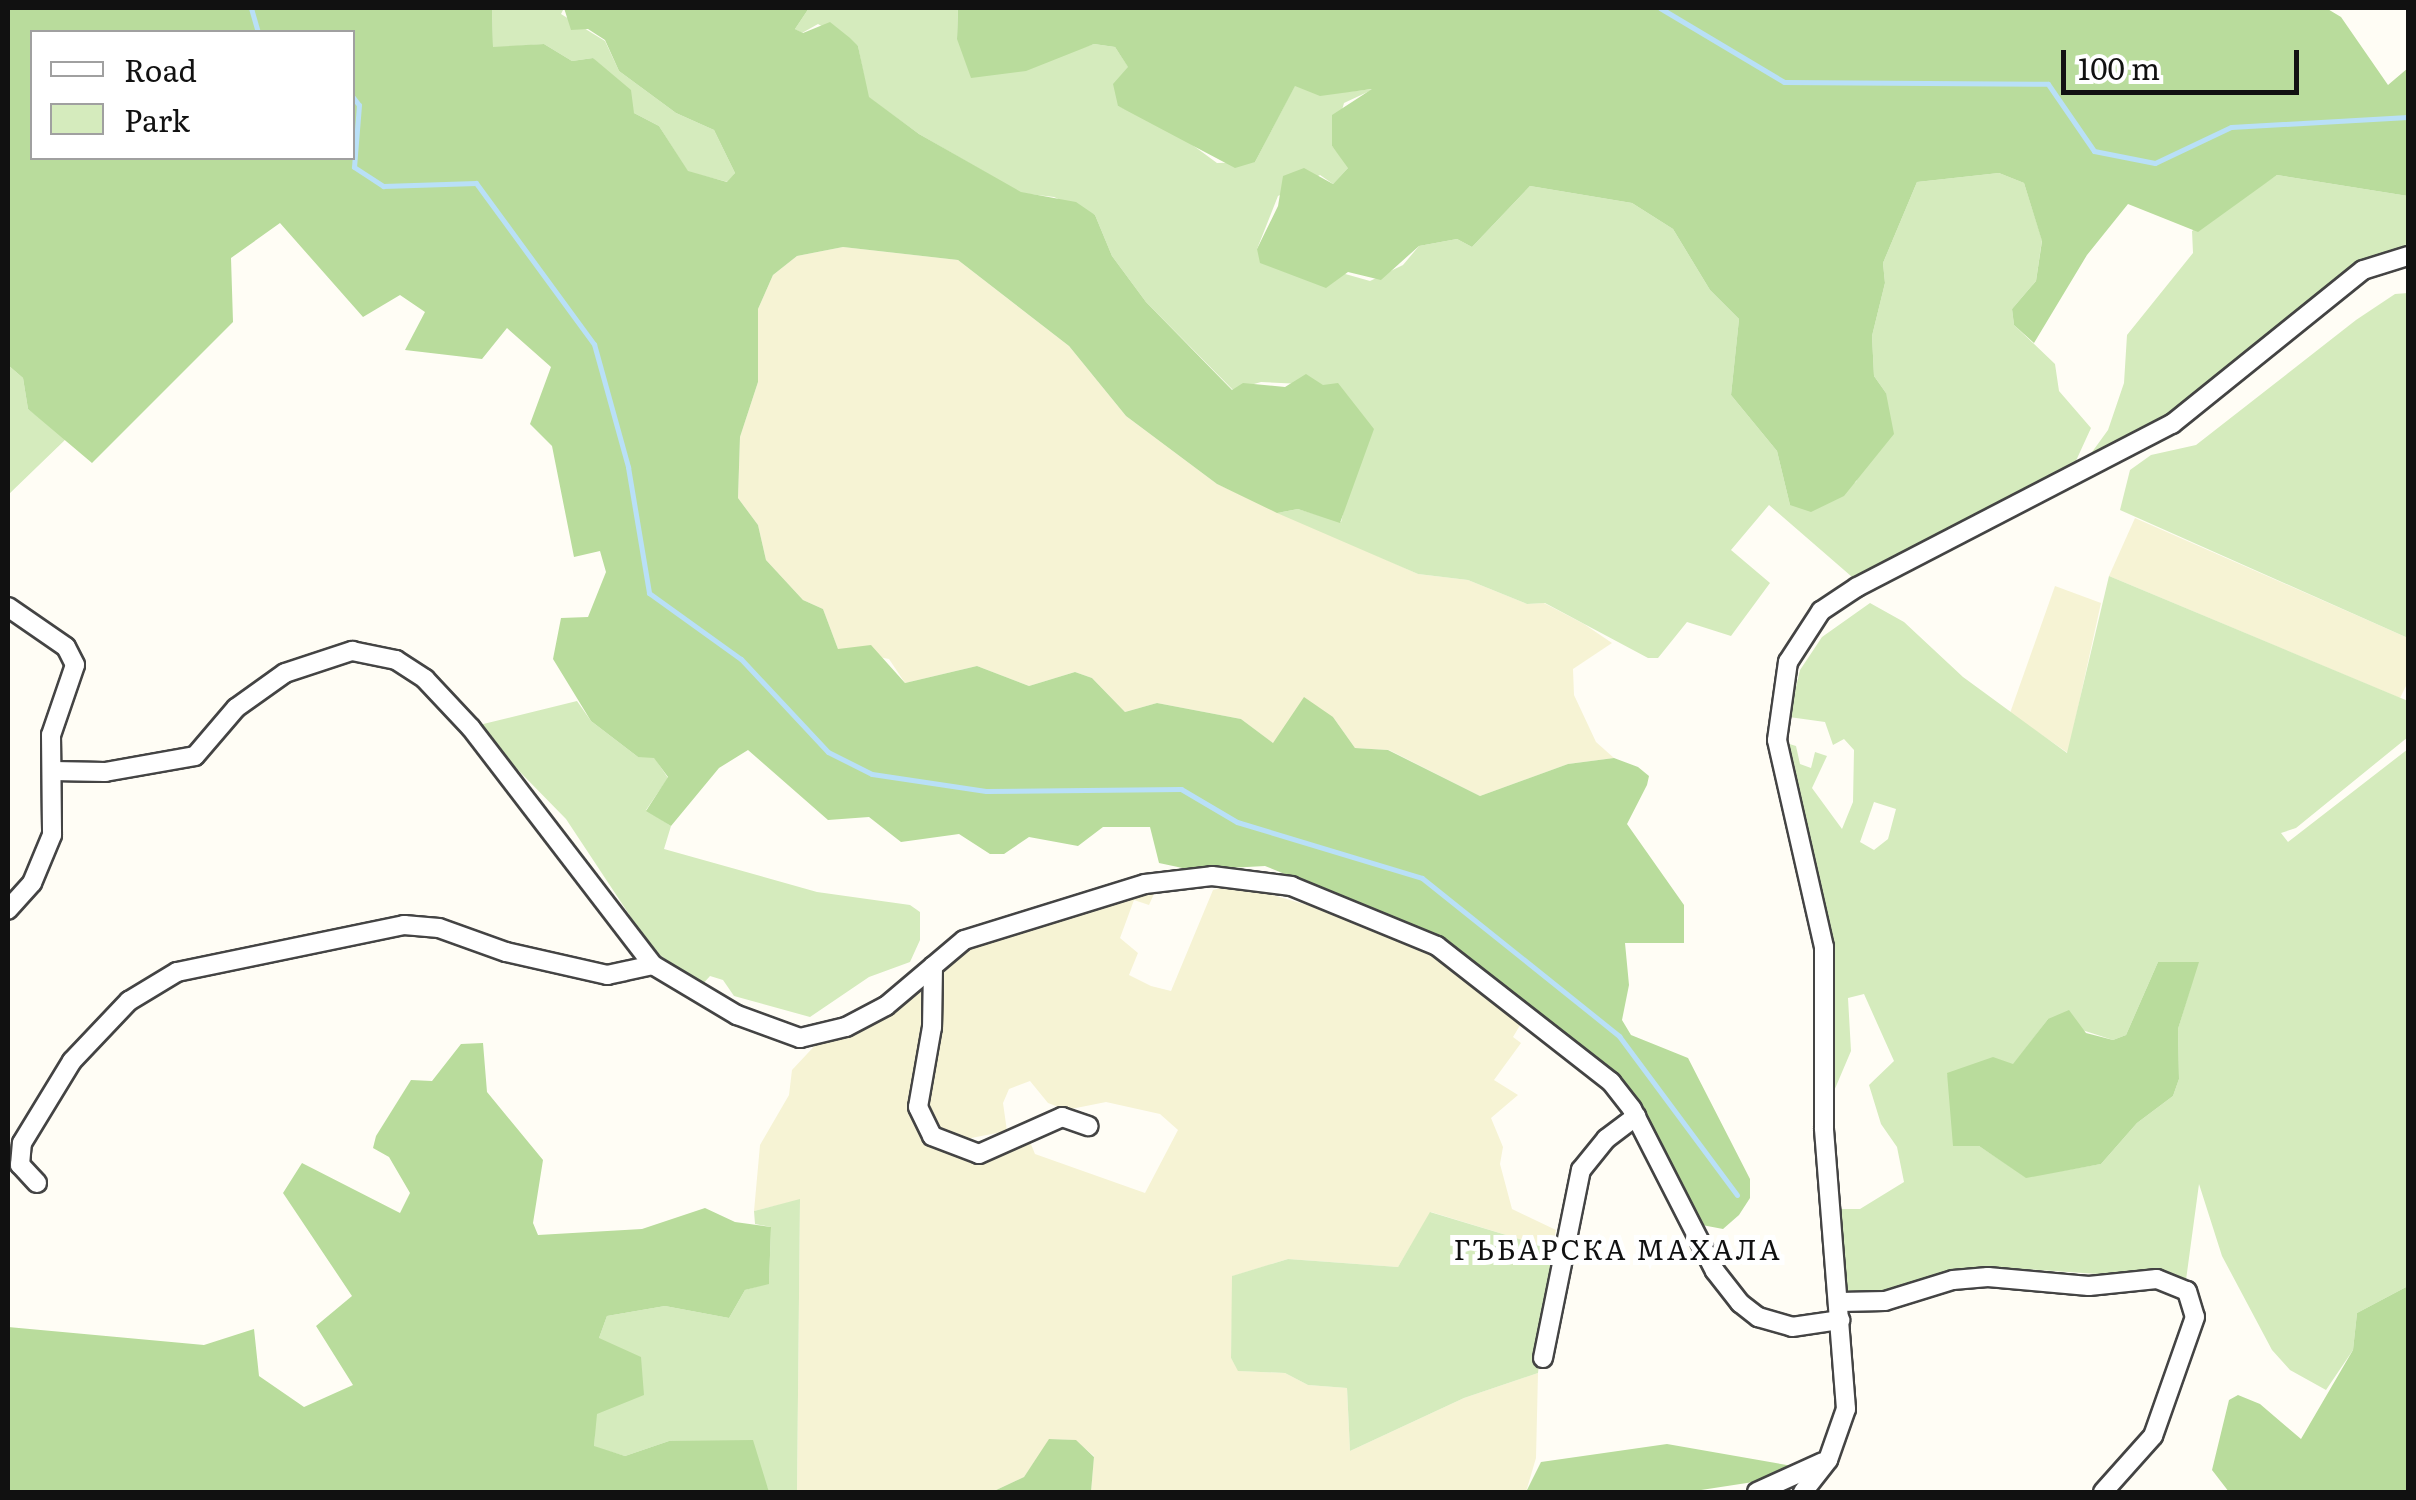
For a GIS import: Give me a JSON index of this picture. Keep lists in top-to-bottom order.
{
  "districts": ["ГЪБАРСКА МАХАЛА"],
  "legend": ["Road", "Park"],
  "scale_bar": "100 m"
}
